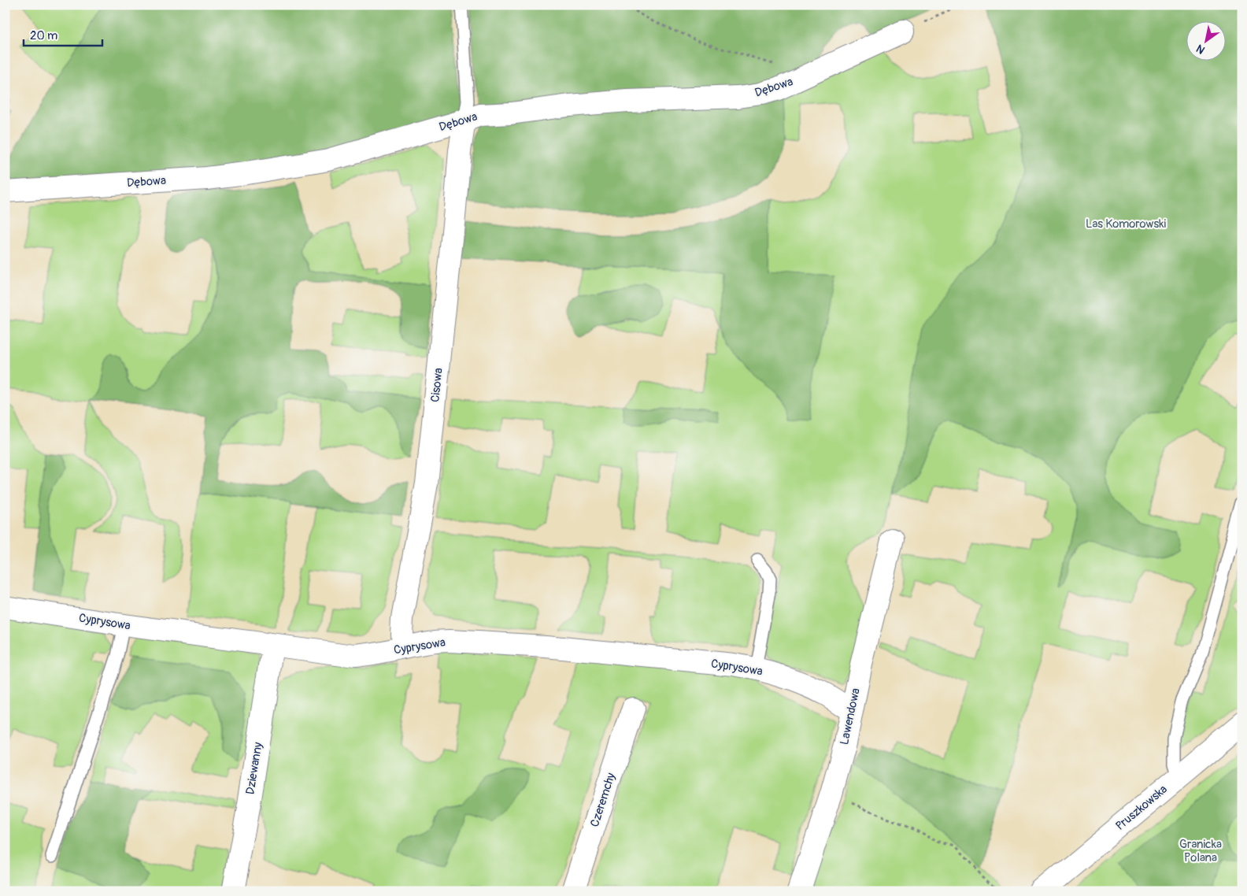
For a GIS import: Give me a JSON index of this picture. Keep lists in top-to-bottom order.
{
  "streets": {
    "street": [
      "Dębowa",
      "Cisowa",
      "Cyprysowa",
      "Lawendowa",
      "Dziewanny",
      "Czeremchy",
      "Pruszkowska"
    ]
  },
  "crossings": [
    ["Dębowa", "Cisowa"],
    ["Cisowa", "Cyprysowa"],
    ["Cyprysowa", "Lawendowa"],
    ["Cyprysowa", "Dziewanny"]
  ],
  "parks": ["Las Komorowski", "Granicka Polana"],
  "scale_bar": "20 m",
  "north": "bottom left"
}
